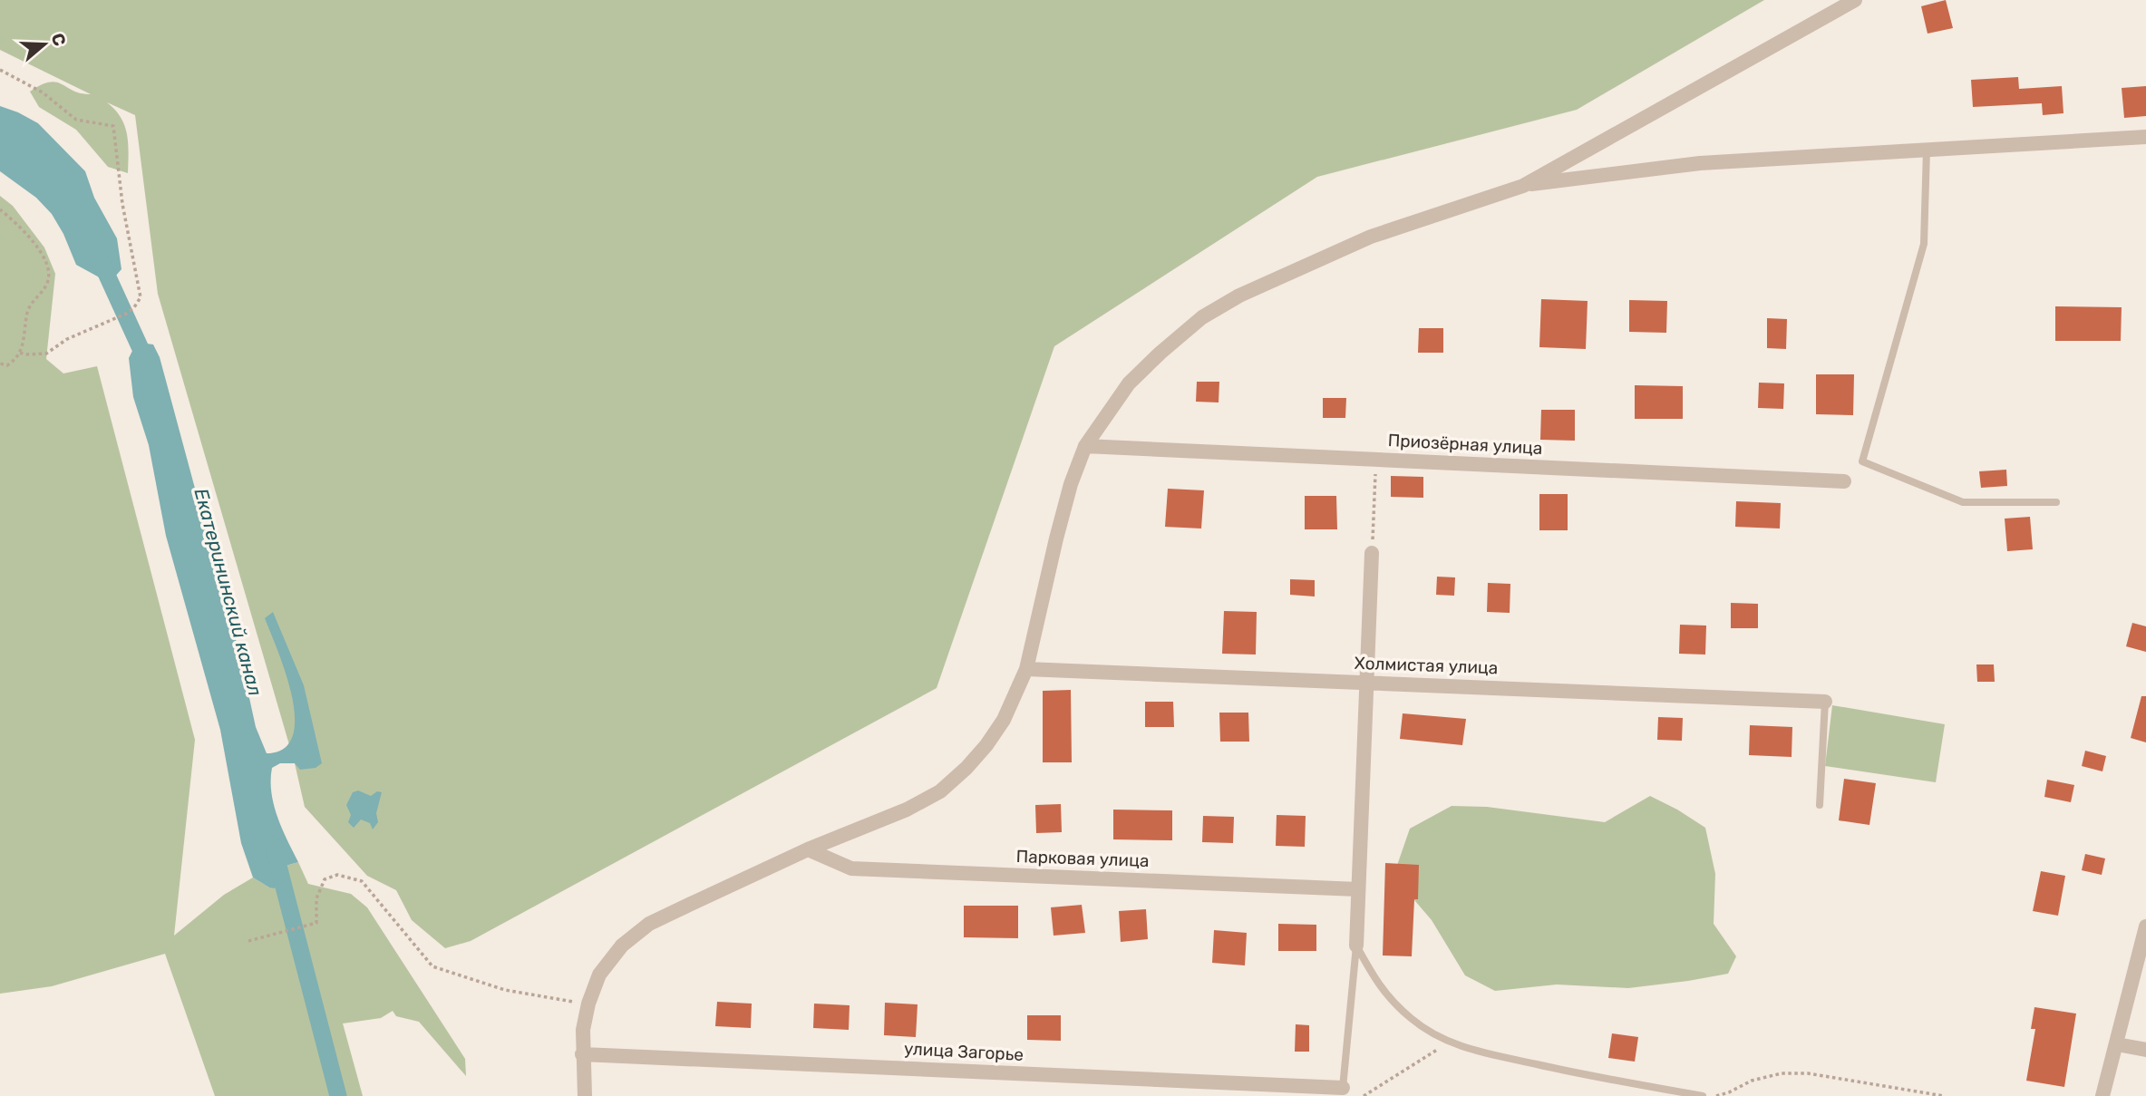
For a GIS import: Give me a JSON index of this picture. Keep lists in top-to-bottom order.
{
  "streets": {
    "street": [
      "Приозёрная улица",
      "Холмистая улица",
      "Парковая улица",
      "улица Загорье"
    ]
  },
  "water": ["Екатерининский канал"],
  "north": "right"
}
